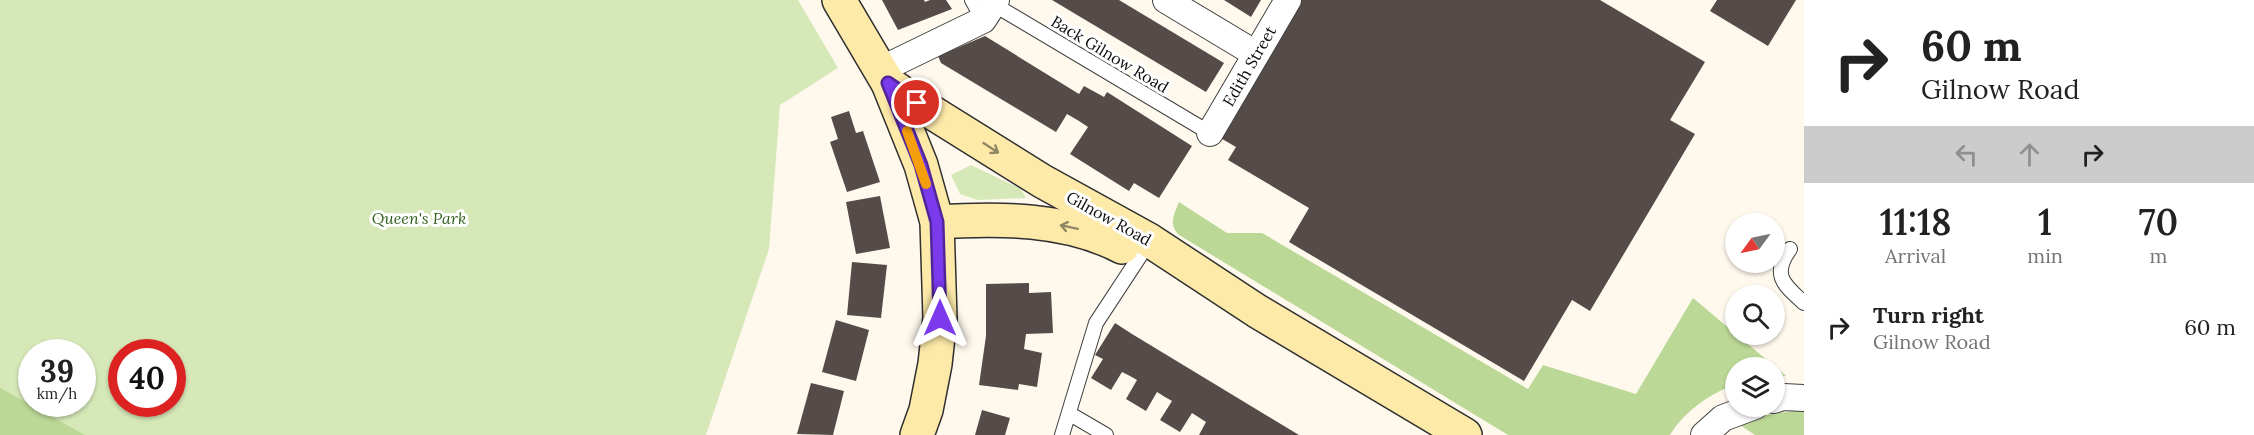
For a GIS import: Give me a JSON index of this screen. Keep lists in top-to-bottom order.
{
  "streets": {
    "main road": ["Gilnow Road"],
    "street": ["Edith Street"],
    "lane": ["Back Gilnow Road"]
  },
  "crossings": [
    ["Back Gilnow Road", "Edith Street"]
  ],
  "parks": ["Queen's Park"],
  "north": "bottom left",
  "page": {
    "turn": ["60 m", "Gilnow Road"],
    "eta": [
      "11:18",
      "Arrival",
      "1",
      "min",
      "70",
      "m"
    ],
    "list": [
      {
        "name": "Turn right",
        "note": "Gilnow Road",
        "value": "60 m"
      }
    ],
    "speed": "39 km/h",
    "limit": "40"
  }
}
